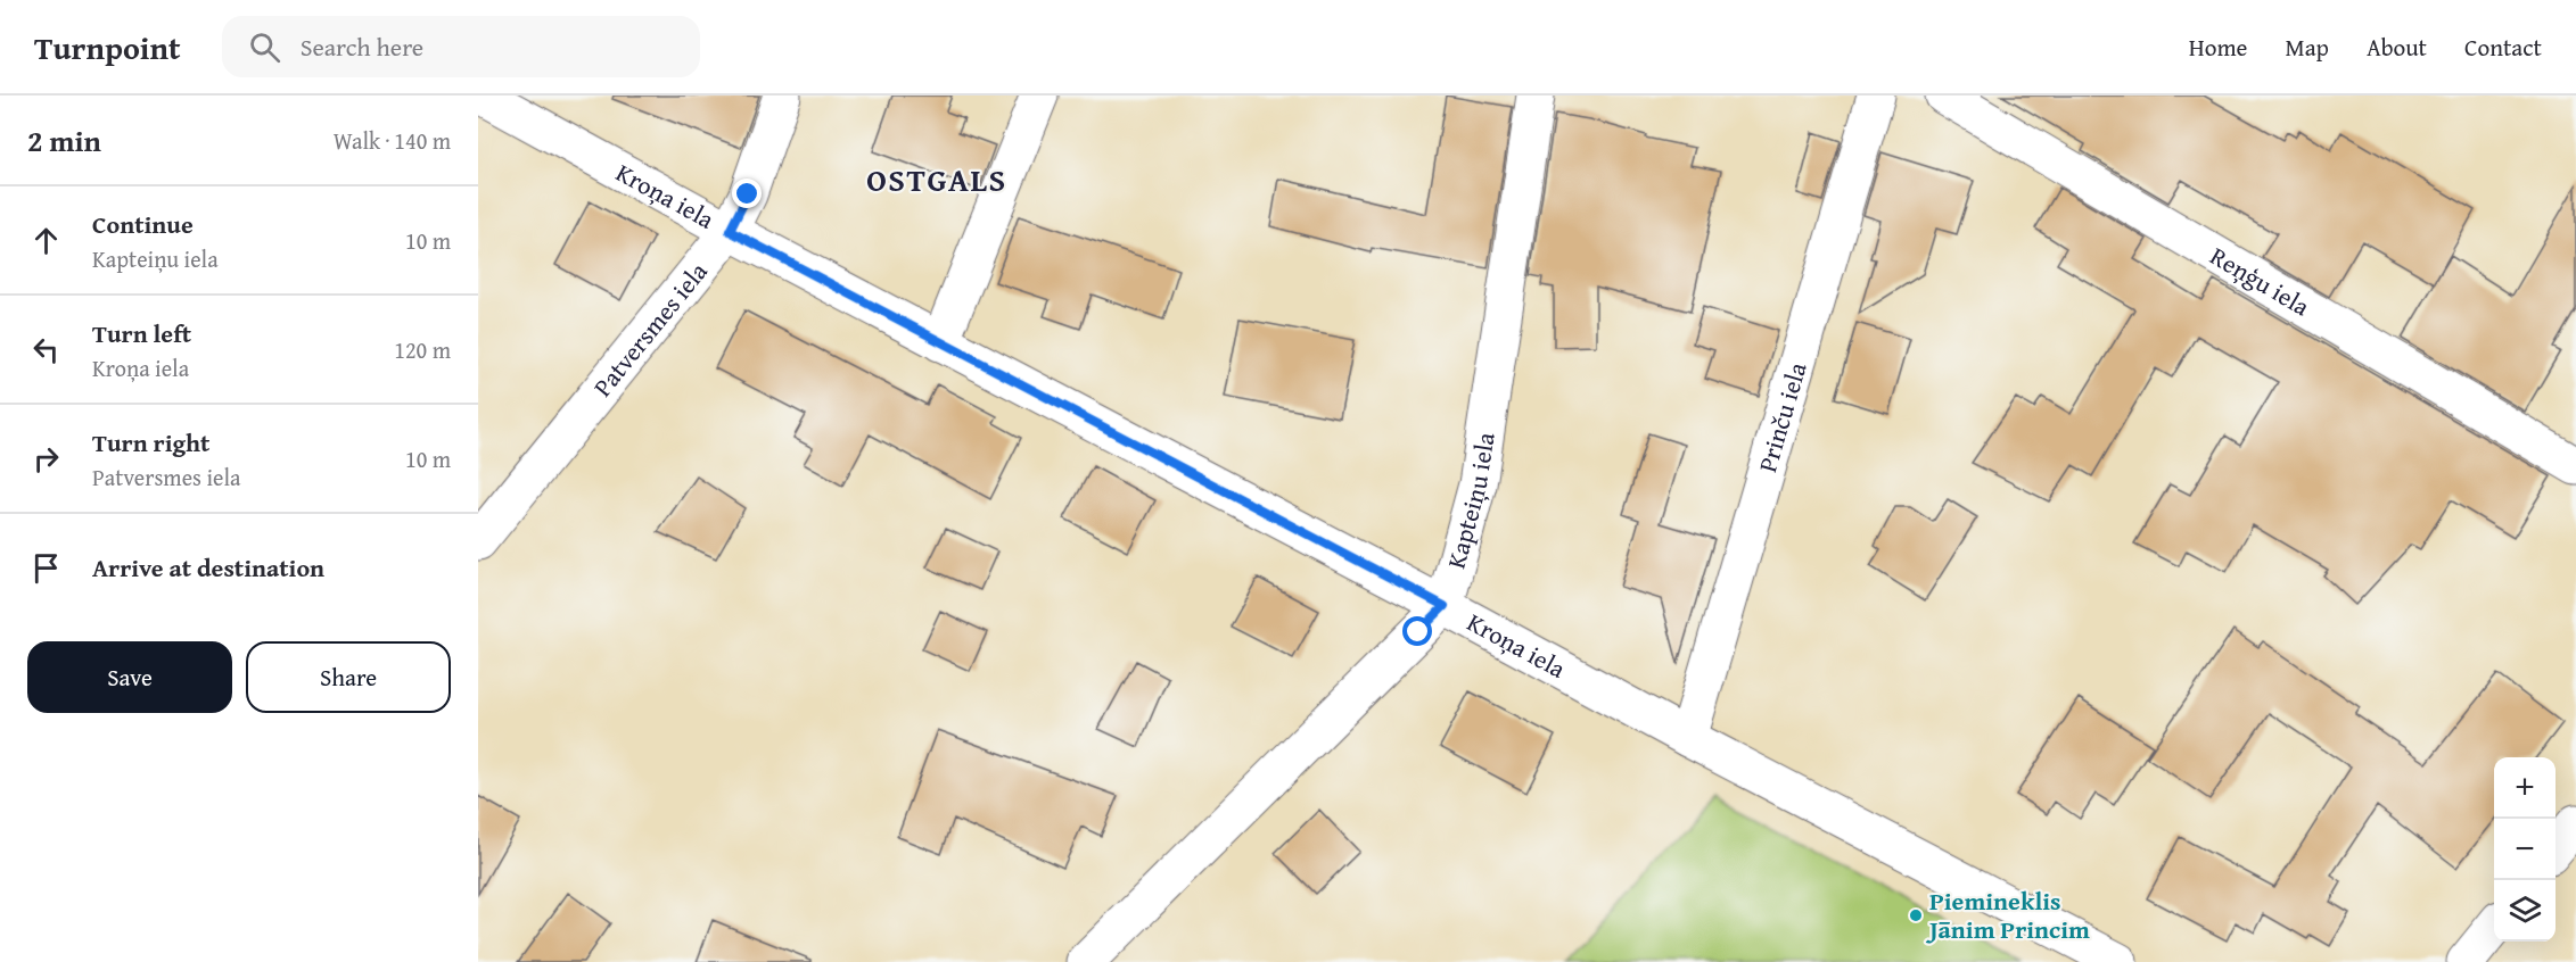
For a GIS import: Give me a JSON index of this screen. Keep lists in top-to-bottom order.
{
  "streets": {
    "street": [
      "Kroņa iela",
      "Reņģu iela",
      "Patversmes iela",
      "Prinču iela",
      "Kapteiņu iela"
    ]
  },
  "crossings": [
    ["Kroņa iela", "Patversmes iela"],
    ["Kroņa iela", "Prinču iela"],
    ["Kroņa iela", "Kapteiņu iela"]
  ],
  "districts": ["OSTGALS"],
  "places": ["Piemineklis Jānim Princim"],
  "page": {
    "header": "Turnpoint",
    "search": "Search here",
    "nav": [
      "Home",
      "Map",
      "About",
      "Contact"
    ],
    "heading": ["2 min", "Walk · 140 m"],
    "list": [
      ["Continue", "Kapteiņu iela", "10 m"],
      ["Turn left", "Kroņa iela", "120 m"],
      ["Turn right", "Patversmes iela", "10 m"],
      "Arrive at destination"
    ],
    "buttons": ["Save", "Share"],
    "map_buttons": ["+", "−"]
  }
}
